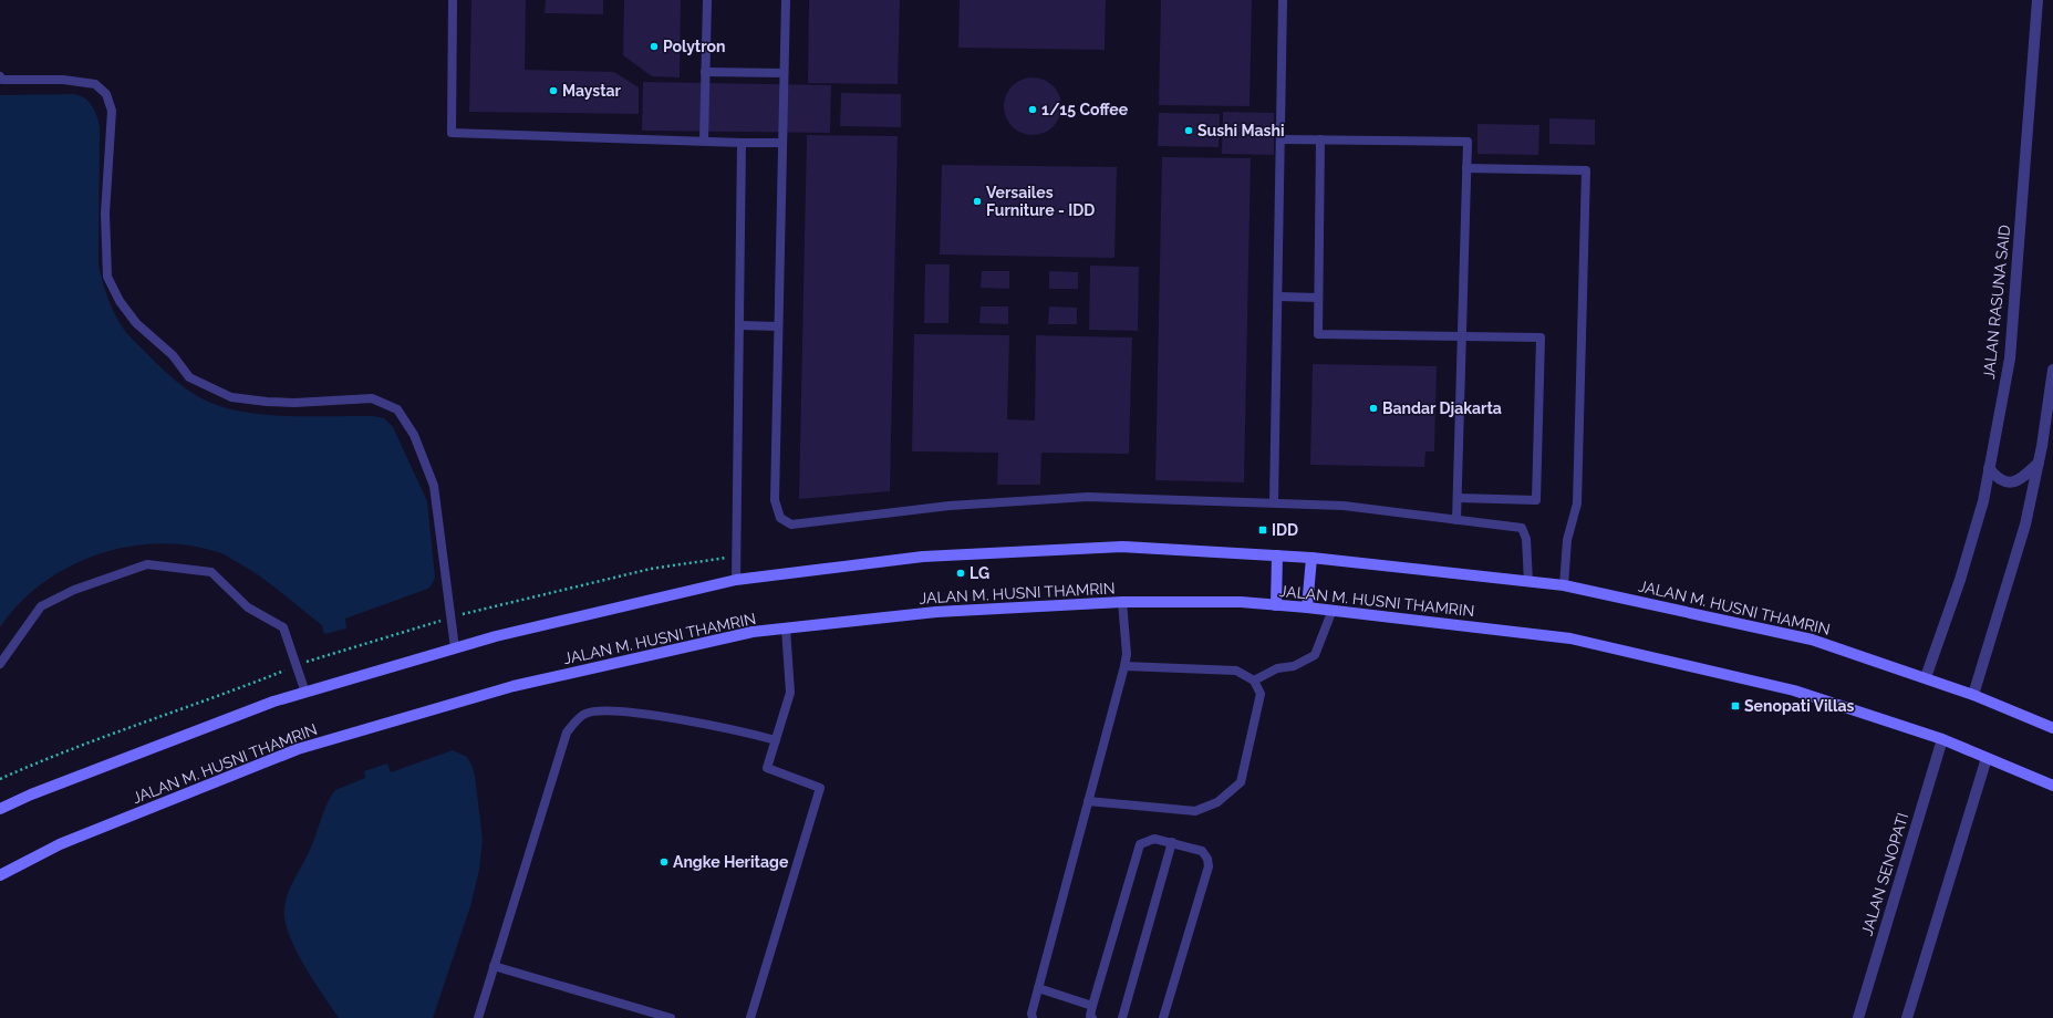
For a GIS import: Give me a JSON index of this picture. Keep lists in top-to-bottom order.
{
  "streets": {
    "main road": ["JALAN M. HUSNI THAMRIN"],
    "street": ["JALAN RASUNA SAID", "JALAN SENOPATI"]
  },
  "crossings": [
    ["JALAN RASUNA SAID", "JALAN M. HUSNI THAMRIN"],
    ["JALAN M. HUSNI THAMRIN", "JALAN SENOPATI"]
  ],
  "places": {
    "other": [
      "Polytron",
      "Maystar",
      "1/15 Coffee",
      "Sushi Mashi",
      "Versailes Furniture - IDD",
      "Bandar Djakarta",
      "LG",
      "Angke Heritage"
    ],
    "transit": ["IDD", "Senopati Villas"]
  }
}
